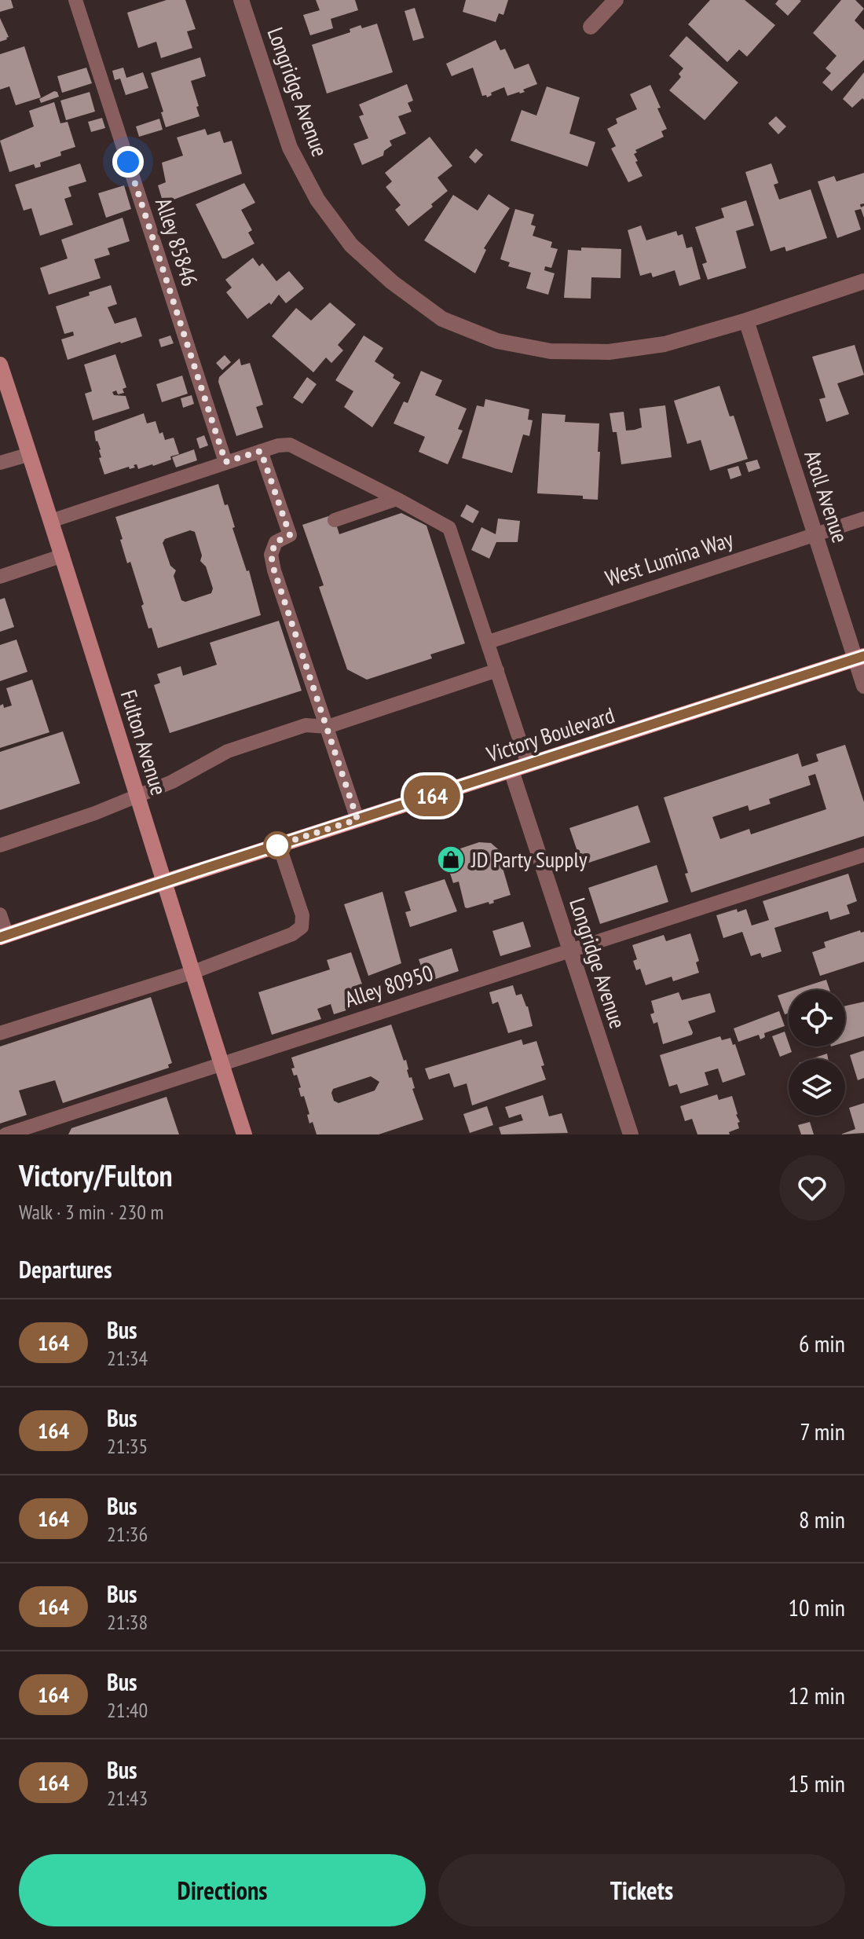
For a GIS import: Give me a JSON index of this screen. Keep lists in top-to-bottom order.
{
  "streets": {
    "main road": ["Victory Boulevard"],
    "street": ["Longridge Avenue", "Atoll Avenue", "Fulton Avenue"],
    "lane": ["Alley 85846", "West Lumina Way", "Alley 80950"]
  },
  "crossings": [
    ["Longridge Avenue", "Atoll Avenue"],
    ["Longridge Avenue", "Victory Boulevard"],
    ["Longridge Avenue", "Alley 80950"],
    ["Atoll Avenue", "West Lumina Way"],
    ["Atoll Avenue", "Victory Boulevard"],
    ["Victory Boulevard", "Fulton Avenue"],
    ["Fulton Avenue", "Alley 80950"]
  ],
  "places": {
    "shop": ["JD Party Supply"]
  },
  "lines": ["bus line 164"],
  "page": {
    "on_map": "164",
    "heading": [
      ["Victory/Fulton", "Walk · 3 min · 230 m"],
      "Departures"
    ],
    "list": [
      {
        "mark": "164",
        "name": "Bus",
        "note": "21:34",
        "value": "6 min"
      },
      {
        "mark": "164",
        "name": "Bus",
        "note": "21:35",
        "value": "7 min"
      },
      {
        "mark": "164",
        "name": "Bus",
        "note": "21:36",
        "value": "8 min"
      },
      {
        "mark": "164",
        "name": "Bus",
        "note": "21:38",
        "value": "10 min"
      },
      {
        "mark": "164",
        "name": "Bus",
        "note": "21:40",
        "value": "12 min"
      },
      {
        "mark": "164",
        "name": "Bus",
        "note": "21:43",
        "value": "15 min"
      }
    ],
    "buttons": ["Directions", "Tickets"]
  }
}
